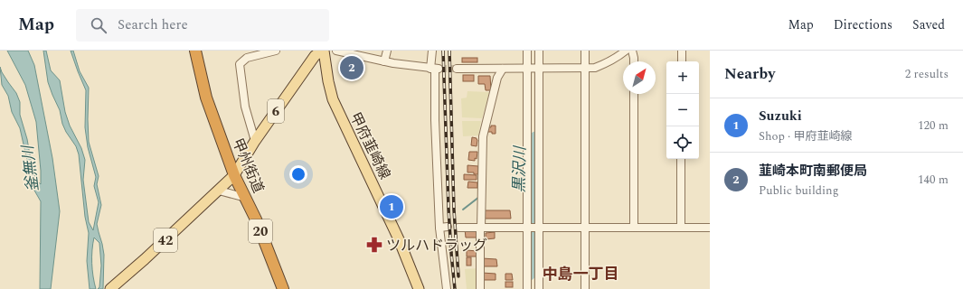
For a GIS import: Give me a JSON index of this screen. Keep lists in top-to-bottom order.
{
  "streets": {
    "highway": ["甲州街道", "20"],
    "main road": ["6", "甲府韮崎線", "42"]
  },
  "crossings": [
    ["6", "甲州街道"],
    ["6", "42"],
    ["甲州街道", "42"]
  ],
  "districts": ["中島一丁目"],
  "water": ["釜無川", "黒沢川"],
  "places": {
    "pharmacy": ["ツルハドラッグ"]
  },
  "north": "top right",
  "page": {
    "header": "Map",
    "search": "Search here",
    "nav": ["Map", "Directions", "Saved"],
    "heading": ["Nearby", "2 results"],
    "pins": ["2", "1"],
    "map_buttons": ["+", "−"],
    "list": [
      {
        "mark": "1",
        "name": "Suzuki",
        "note": "Shop · 甲府韮崎線",
        "value": "120 m"
      },
      {
        "mark": "2",
        "name": "韮崎本町南郵便局",
        "note": "Public building",
        "value": "140 m"
      }
    ]
  }
}
